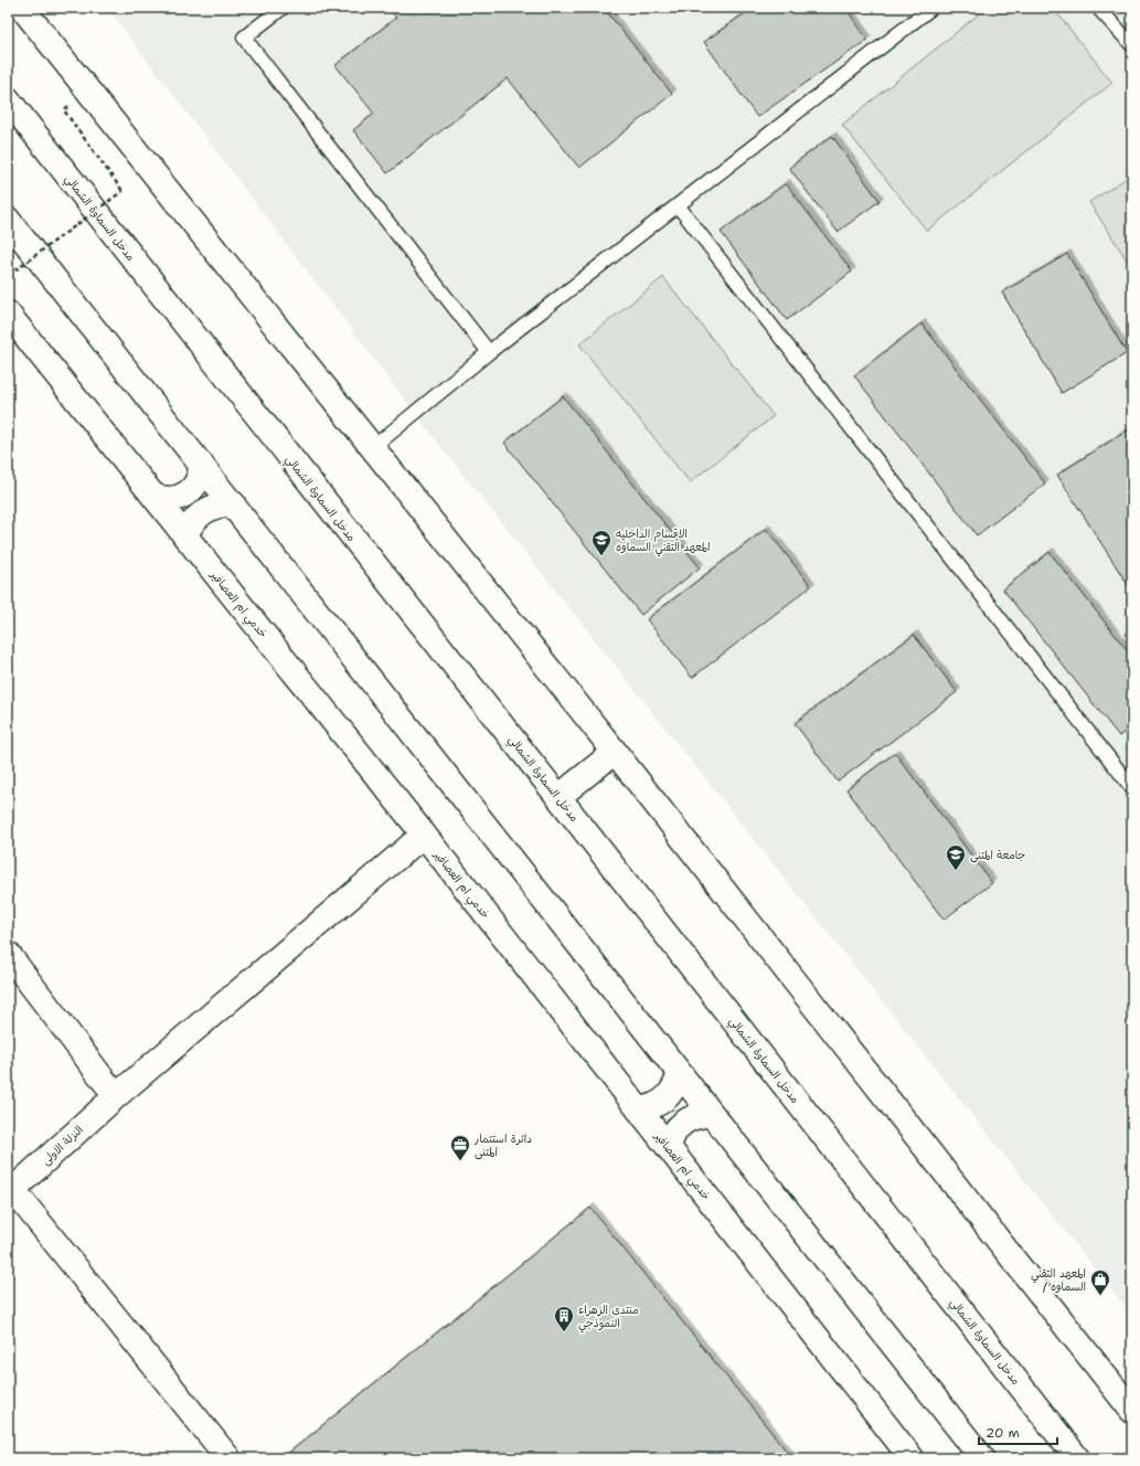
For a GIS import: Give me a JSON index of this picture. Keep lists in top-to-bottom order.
{
  "streets": {
    "main road": ["مدخل السماوة الشمالي", "خدمي ام العصافير", "النزلة الاولى"]
  },
  "crossings": [
    ["خدمي ام العصافير", "النزلة الاولى"]
  ],
  "places": {
    "school or university": ["الاقسام الداخليه المعهد التقني السماوه", "جامعة المثنى"],
    "office": ["دائرة استثمار المثنى"],
    "shop": ["المعهد التقني / السماوه"],
    "building": ["منتدى الزهراء النموذجي"]
  },
  "scale_bar": "20 m"
}
